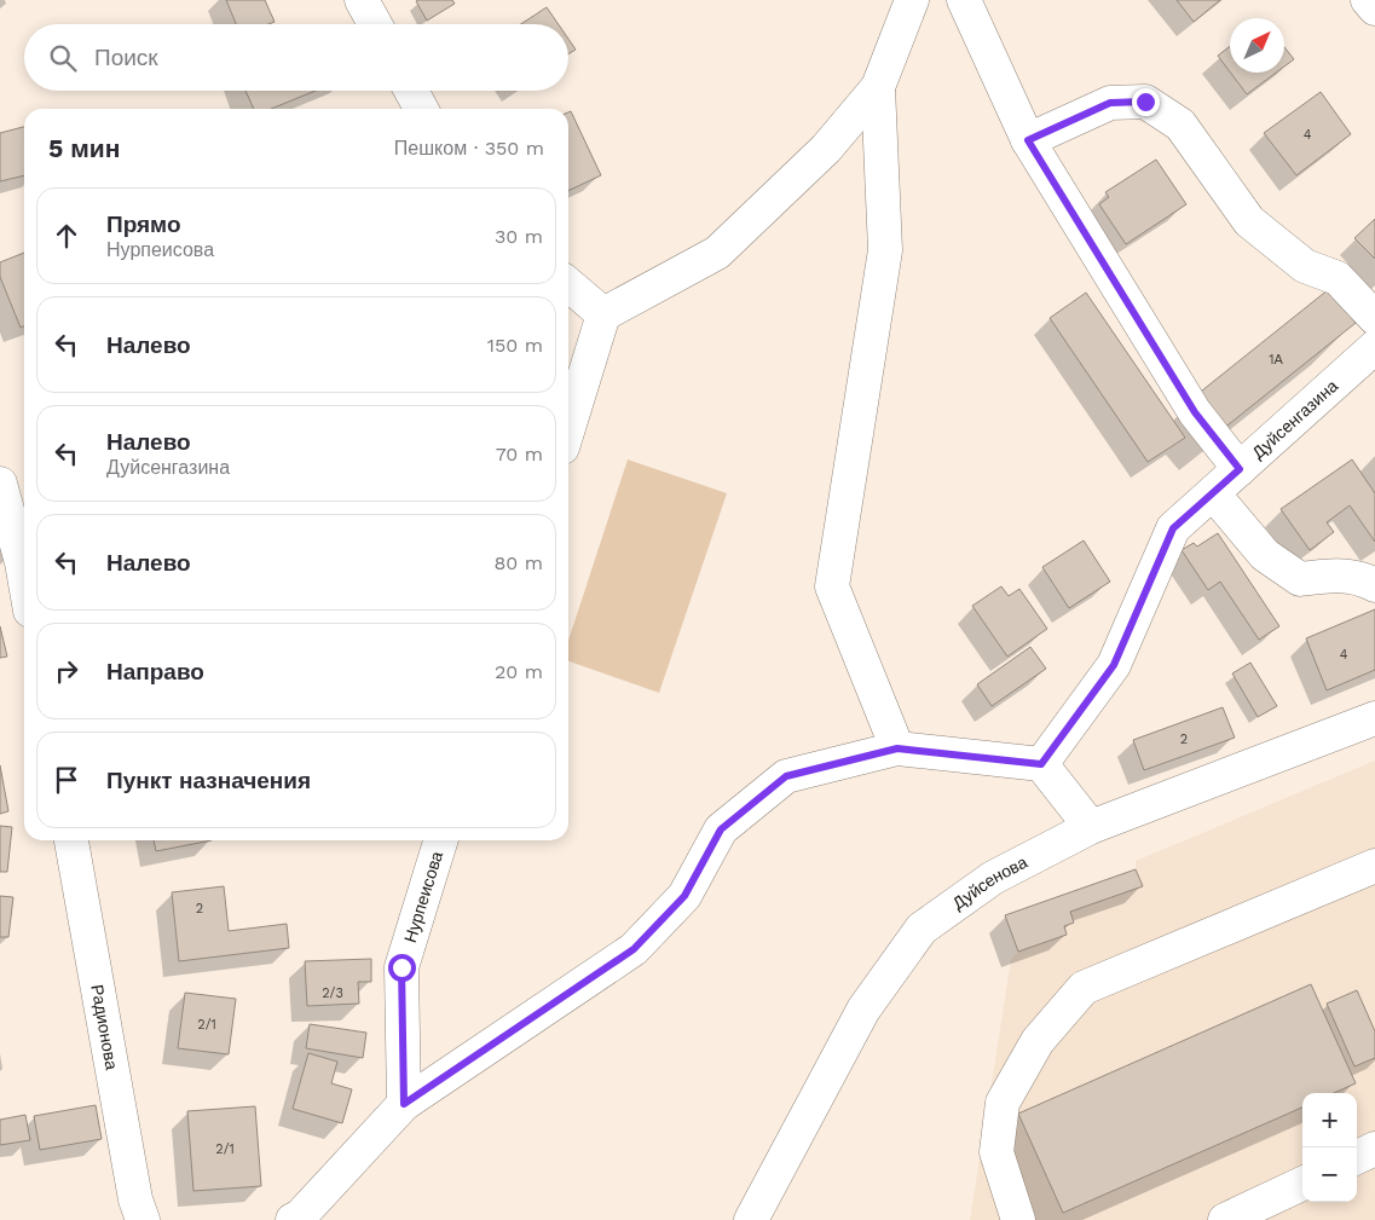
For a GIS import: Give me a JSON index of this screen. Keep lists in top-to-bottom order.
{
  "streets": {
    "street": [
      "Дуйсенгазина",
      "Дуйсенова",
      "Нурпеисова",
      "Радионова"
    ]
  },
  "house_numbers": [
    "4",
    "1А",
    "4",
    "2",
    "2",
    "2/3",
    "2/1",
    "2/1"
  ],
  "north": "top right",
  "page": {
    "search": "Поиск",
    "heading": ["5 мин", "Пешком · 350 m"],
    "list": [
      ["Прямо", "Нурпеисова", "30 m"],
      ["Налево", "150 m"],
      ["Налево", "Дуйсенгазина", "70 m"],
      ["Налево", "80 m"],
      ["Направо", "20 m"],
      "Пункт назначения"
    ],
    "map_buttons": ["+", "−"]
  }
}
